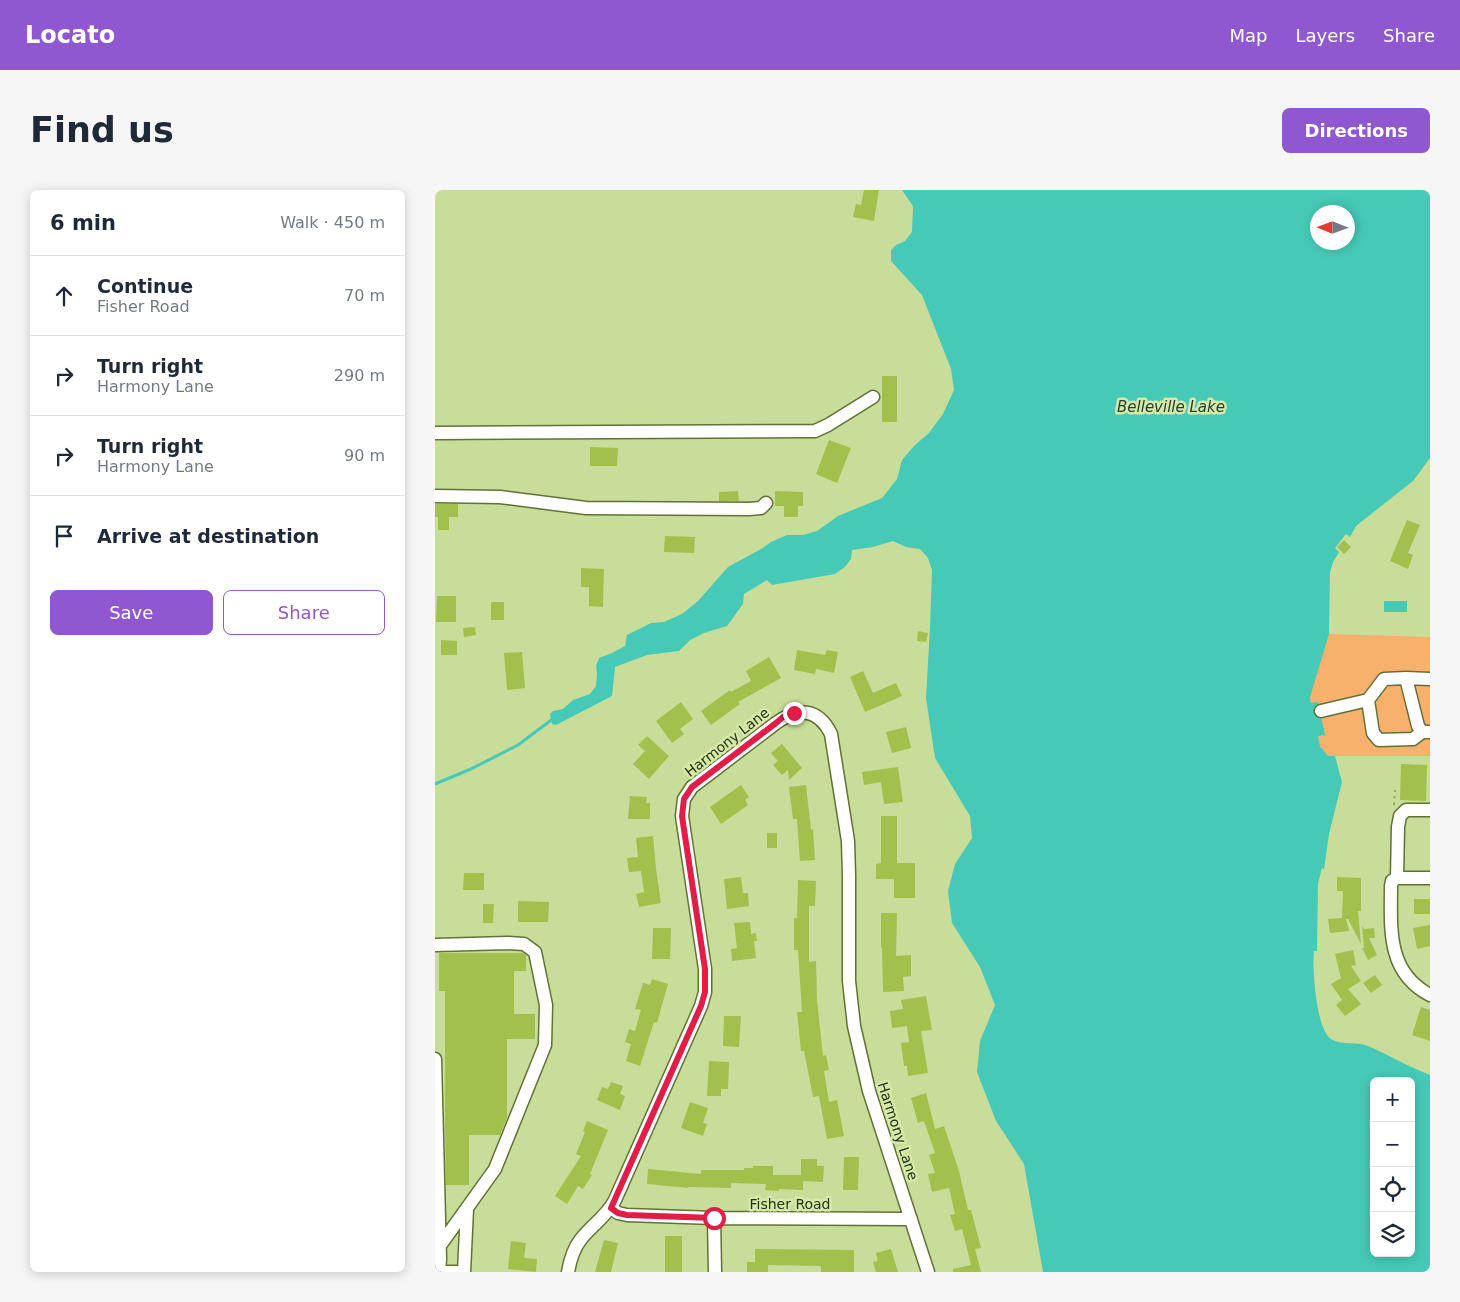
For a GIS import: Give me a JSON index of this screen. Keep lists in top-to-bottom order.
{
  "streets": {
    "street": ["Harmony Lane", "Fisher Road"]
  },
  "crossings": [
    ["Harmony Lane", "Fisher Road"]
  ],
  "water": ["Belleville Lake"],
  "north": "left",
  "page": {
    "header": "Locato",
    "nav": ["Map", "Layers", "Share"],
    "buttons": [
      "Directions",
      ["Save", "Share"]
    ],
    "title": "Find us",
    "heading": ["6 min", "Walk · 450 m"],
    "list": [
      ["Continue", "Fisher Road", "70 m"],
      ["Turn right", "Harmony Lane", "290 m"],
      ["Turn right", "Harmony Lane", "90 m"],
      "Arrive at destination"
    ],
    "map_buttons": ["+", "−"]
  }
}
